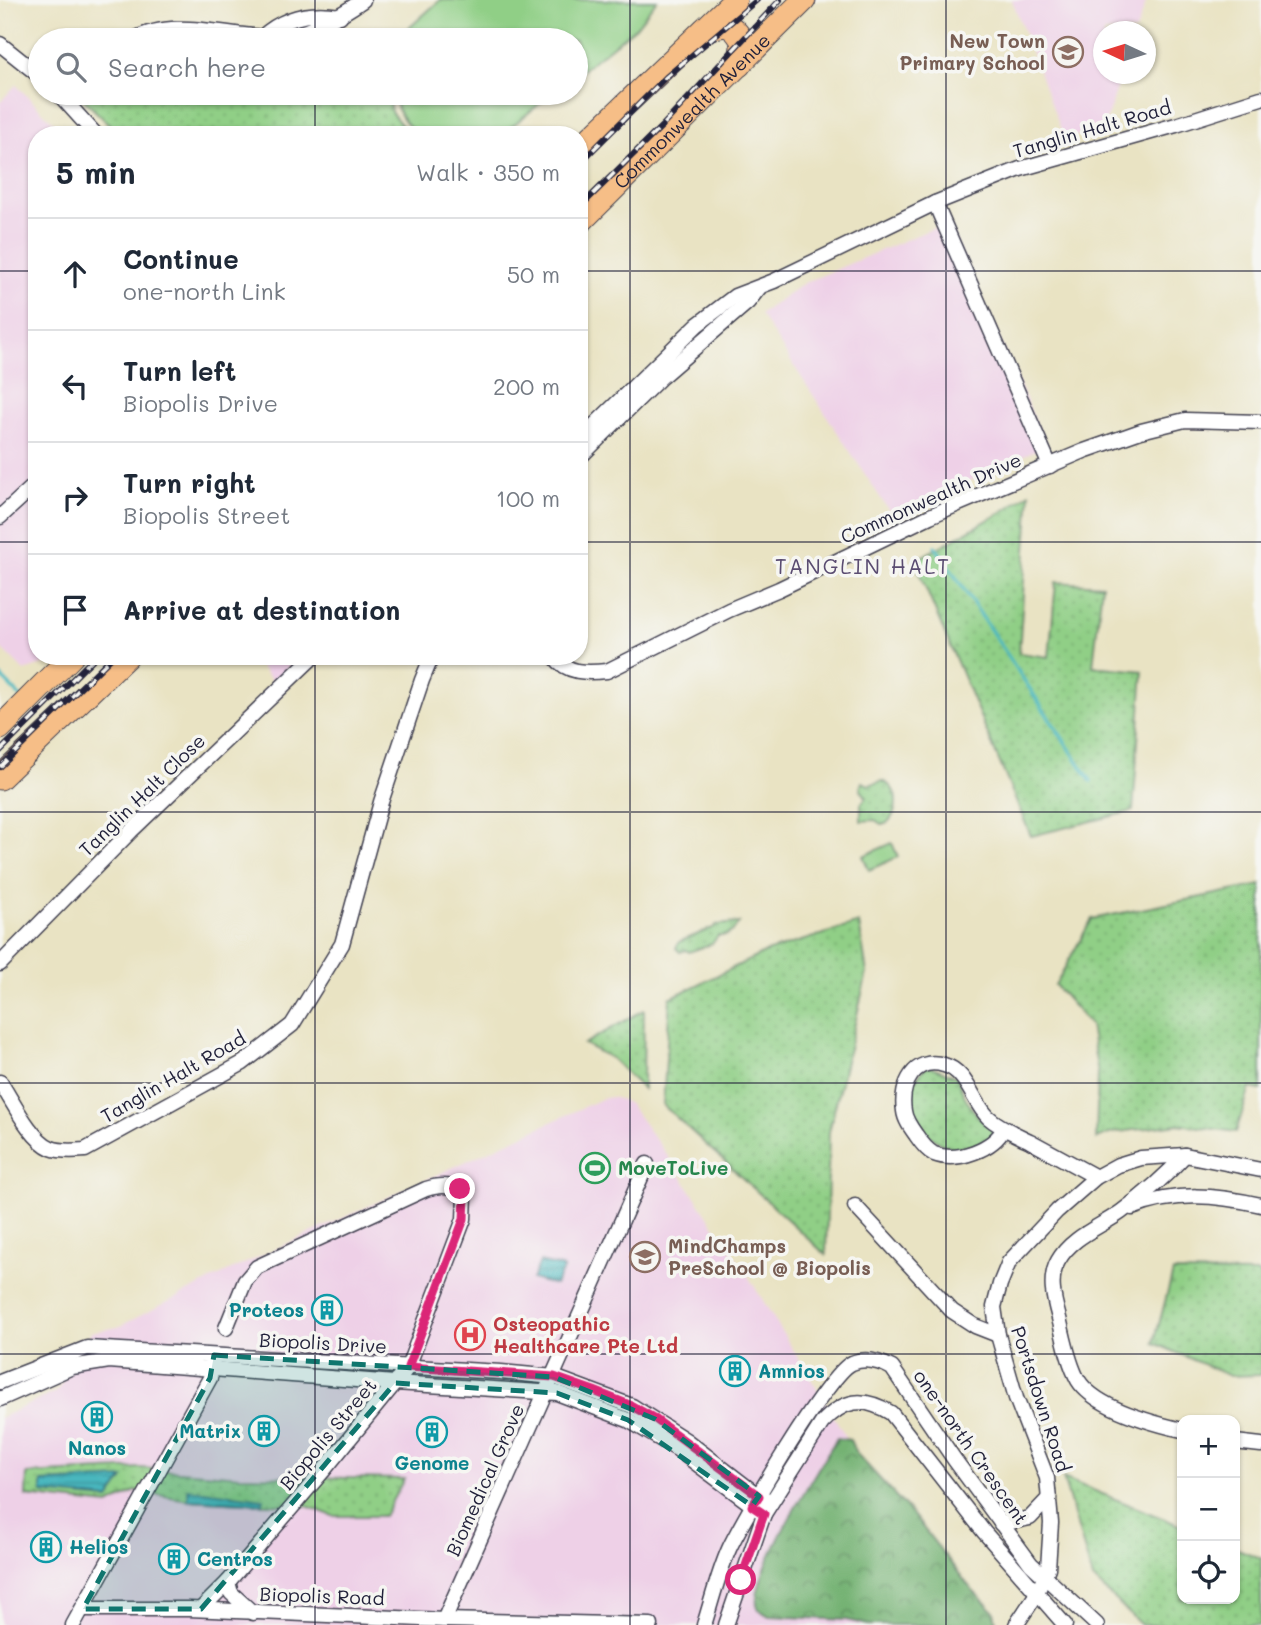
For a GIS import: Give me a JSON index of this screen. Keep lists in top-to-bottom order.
{
  "streets": {
    "main road": ["Commonwealth Avenue"],
    "street": [
      "Tanglin Halt Road",
      "Commonwealth Drive",
      "Tanglin Halt Close",
      "Biopolis Drive",
      "Portsdown Road",
      "Biopolis Street",
      "one-north Crescent",
      "Biomedical Grove",
      "Biopolis Road"
    ]
  },
  "crossings": [
    ["Biopolis Drive", "Biopolis Street"],
    ["Biopolis Drive", "Biomedical Grove"],
    ["Portsdown Road", "one-north Crescent"],
    ["Biopolis Street", "Biopolis Road"],
    ["Biomedical Grove", "Biopolis Road"]
  ],
  "districts": ["TANGLIN HALT"],
  "places": {
    "school or university": ["New Town Primary School", "MindChamps PreSchool @ Biopolis"],
    "sports": ["MoveToLive"],
    "building": [
      "Proteos",
      "Amnios",
      "Nanos",
      "Matrix",
      "Genome",
      "Helios",
      "Centros"
    ],
    "hospital": ["Osteopathic Healthcare Pte Ltd"]
  },
  "north": "left",
  "page": {
    "search": "Search here",
    "heading": ["5 min", "Walk · 350 m"],
    "list": [
      ["Continue", "one-north Link", "50 m"],
      ["Turn left", "Biopolis Drive", "200 m"],
      ["Turn right", "Biopolis Street", "100 m"],
      "Arrive at destination"
    ],
    "map_buttons": ["+", "−"]
  }
}
